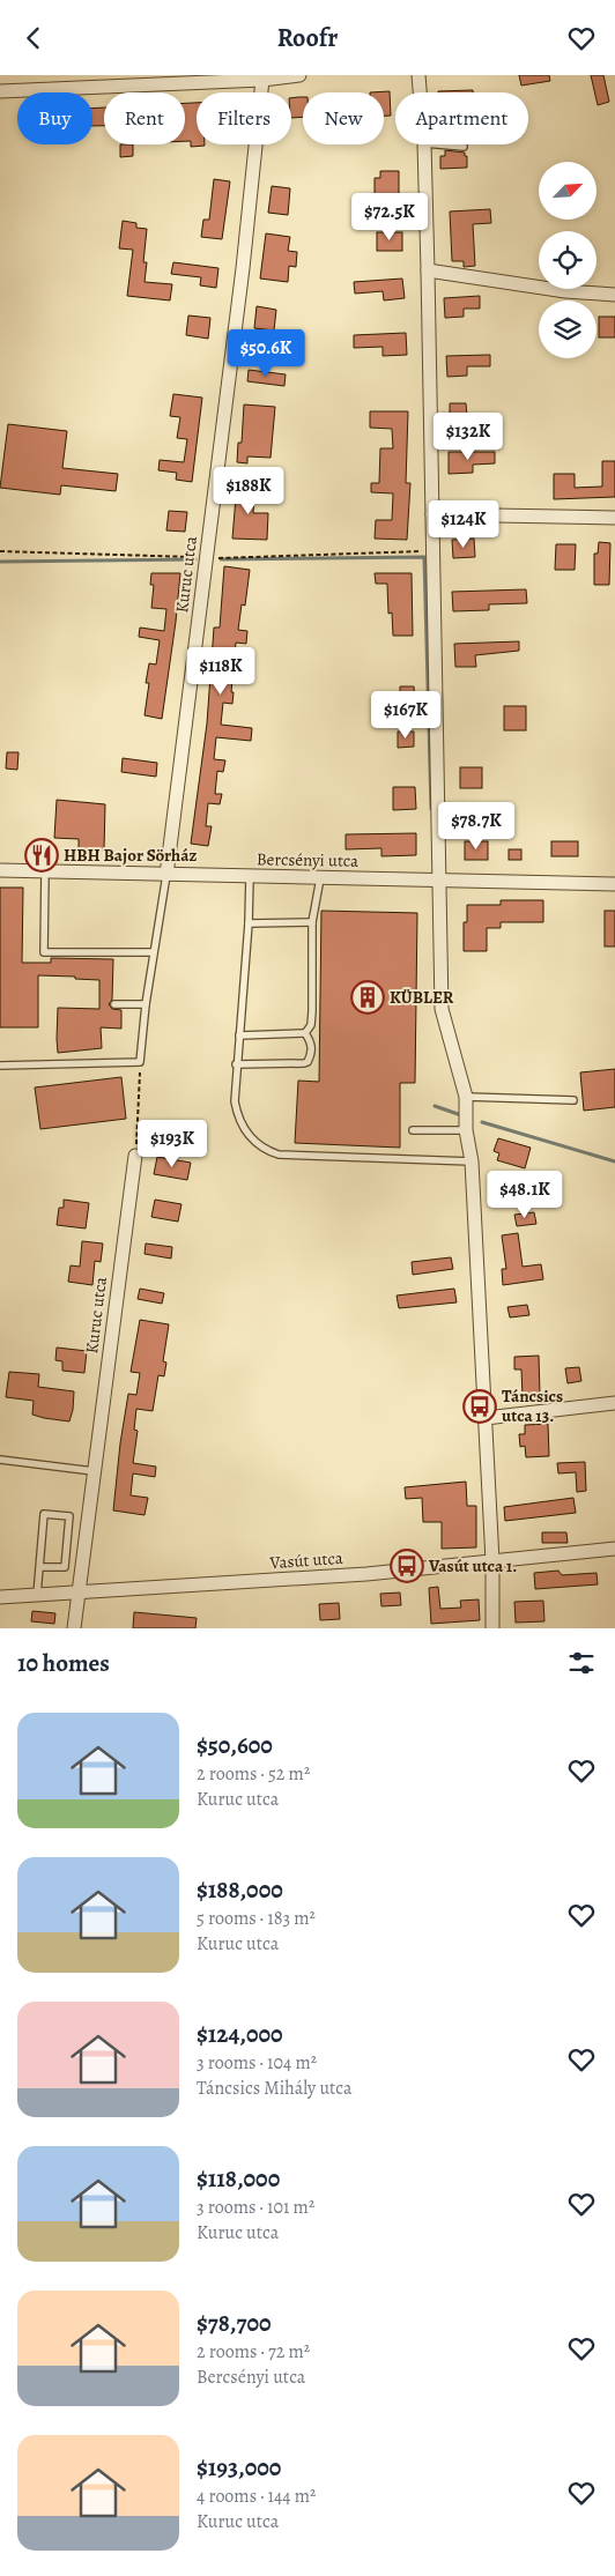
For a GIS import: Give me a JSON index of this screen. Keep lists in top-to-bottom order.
{
  "streets": {
    "street": ["Kuruc utca", "Bercsényi utca", "Vasút utca"]
  },
  "crossings": [
    ["Kuruc utca", "Bercsényi utca"],
    ["Kuruc utca", "Vasút utca"]
  ],
  "places": {
    "restaurant": ["HBH Bajor Sörház"],
    "building": ["KÜBLER"],
    "bus stop": ["Táncsics utca 13.", "Vasút utca 1."]
  },
  "north": "top right",
  "page": {
    "header": "Roofr",
    "chip": [
      "Buy",
      "Rent",
      "Filters",
      "New",
      "Apartment"
    ],
    "price": [
      "$72.5K",
      "$50.6K",
      "$132K",
      "$188K",
      "$124K",
      "$118K",
      "$167K",
      "$78.7K",
      "$193K",
      "$48.1K"
    ],
    "heading": "10 homes",
    "list": [
      {
        "name": "$50,600",
        "note": "2 rooms · 52 m² · Kuruc utca"
      },
      {
        "name": "$188,000",
        "note": "5 rooms · 183 m² · Kuruc utca"
      },
      {
        "name": "$124,000",
        "note": "3 rooms · 104 m² · Táncsics Mihály utca"
      },
      {
        "name": "$118,000",
        "note": "3 rooms · 101 m² · Kuruc utca"
      },
      {
        "name": "$78,700",
        "note": "2 rooms · 72 m² · Bercsényi utca"
      },
      {
        "name": "$193,000",
        "note": "4 rooms · 144 m² · Kuruc utca"
      }
    ]
  }
}
